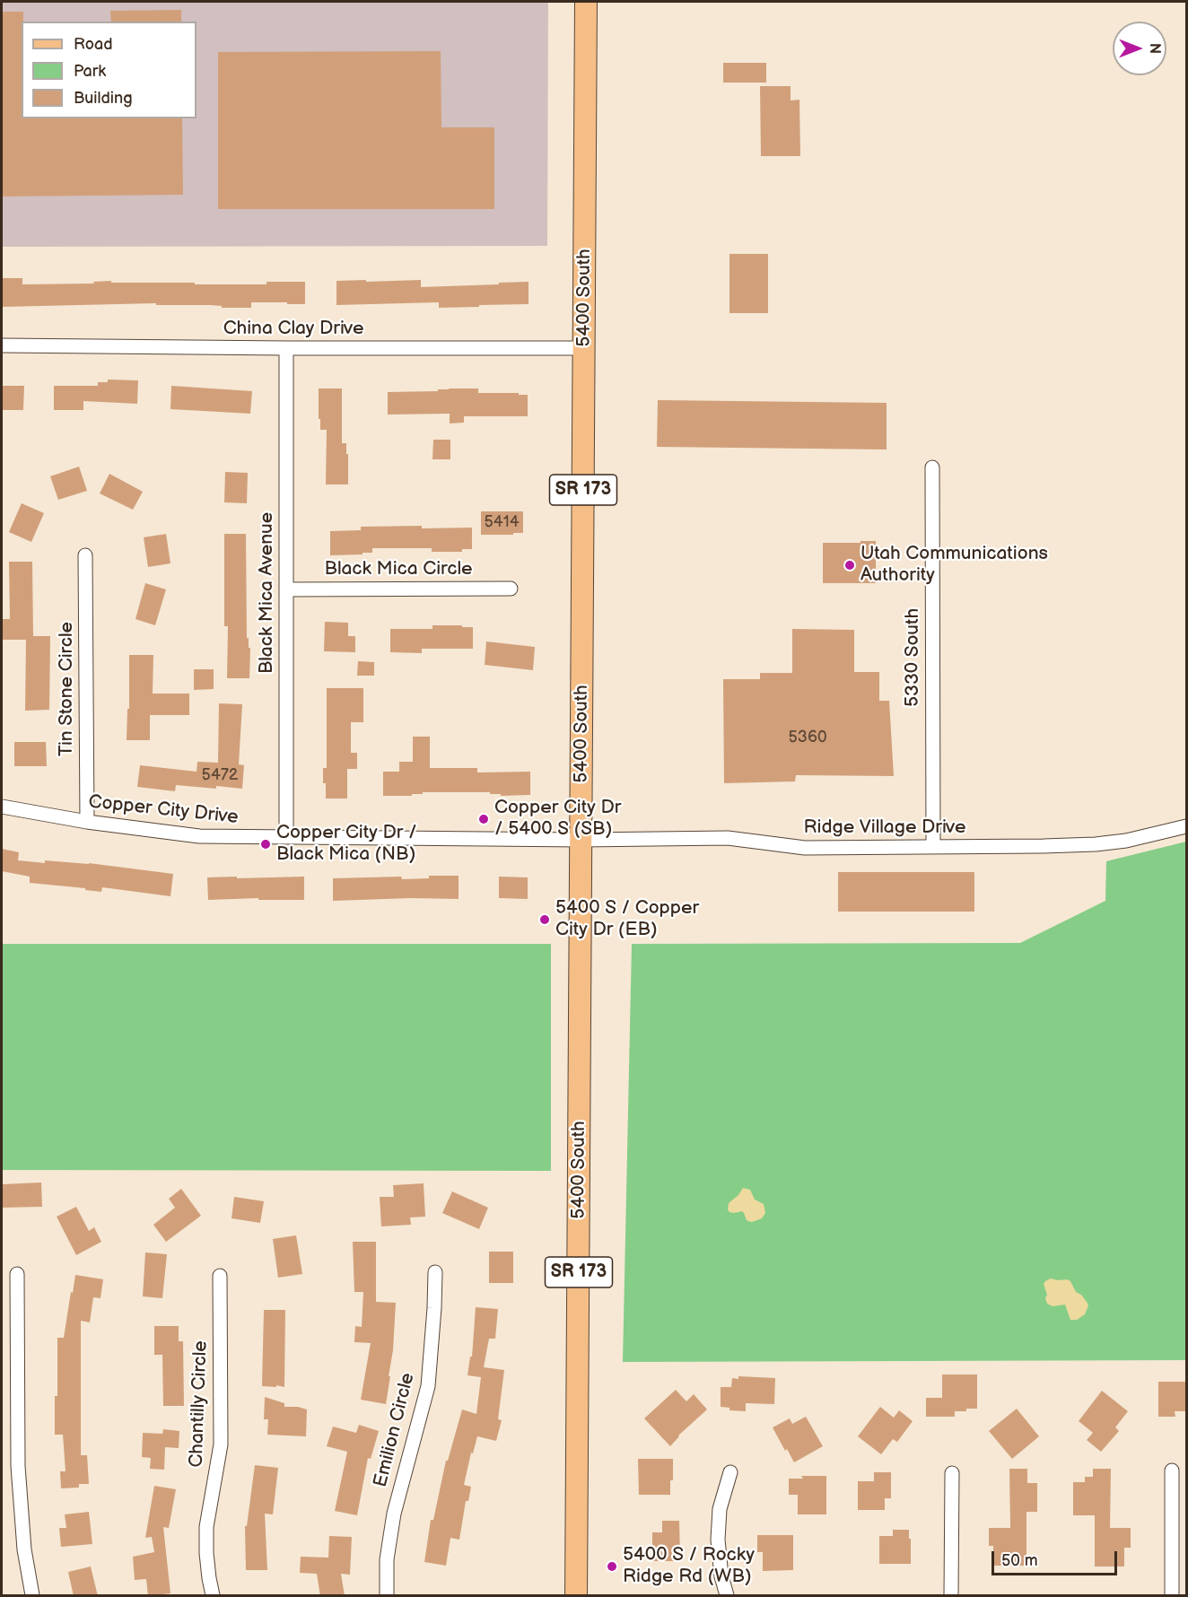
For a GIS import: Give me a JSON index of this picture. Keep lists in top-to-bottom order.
{
  "streets": {
    "main road": ["5400 South", "SR 173"],
    "street": [
      "China Clay Drive",
      "Black Mica Circle",
      "Black Mica Avenue",
      "5330 South",
      "Tin Stone Circle",
      "Copper City Drive",
      "Ridge Village Drive",
      "Chantilly Circle",
      "Emilion Circle"
    ]
  },
  "crossings": [
    ["5400 South", "China Clay Drive"],
    ["5400 South", "Copper City Drive"],
    ["5400 South", "Ridge Village Drive"],
    ["China Clay Drive", "Black Mica Avenue"],
    ["Black Mica Circle", "Black Mica Avenue"],
    ["Black Mica Avenue", "Copper City Drive"],
    ["5330 South", "Ridge Village Drive"],
    ["Tin Stone Circle", "Copper City Drive"],
    ["Copper City Drive", "Ridge Village Drive"]
  ],
  "places": [
    "Utah Communications Authority",
    "Copper City Dr / 5400 S (SB)",
    "Copper City Dr / Black Mica (NB)",
    "5400 S / Copper City Dr (EB)",
    "5400 S / Rocky Ridge Rd (WB)"
  ],
  "house_numbers": ["5414", "5360", "5472"],
  "legend": ["Road", "Park", "Building"],
  "scale_bar": "50 m",
  "north": "right"
}
